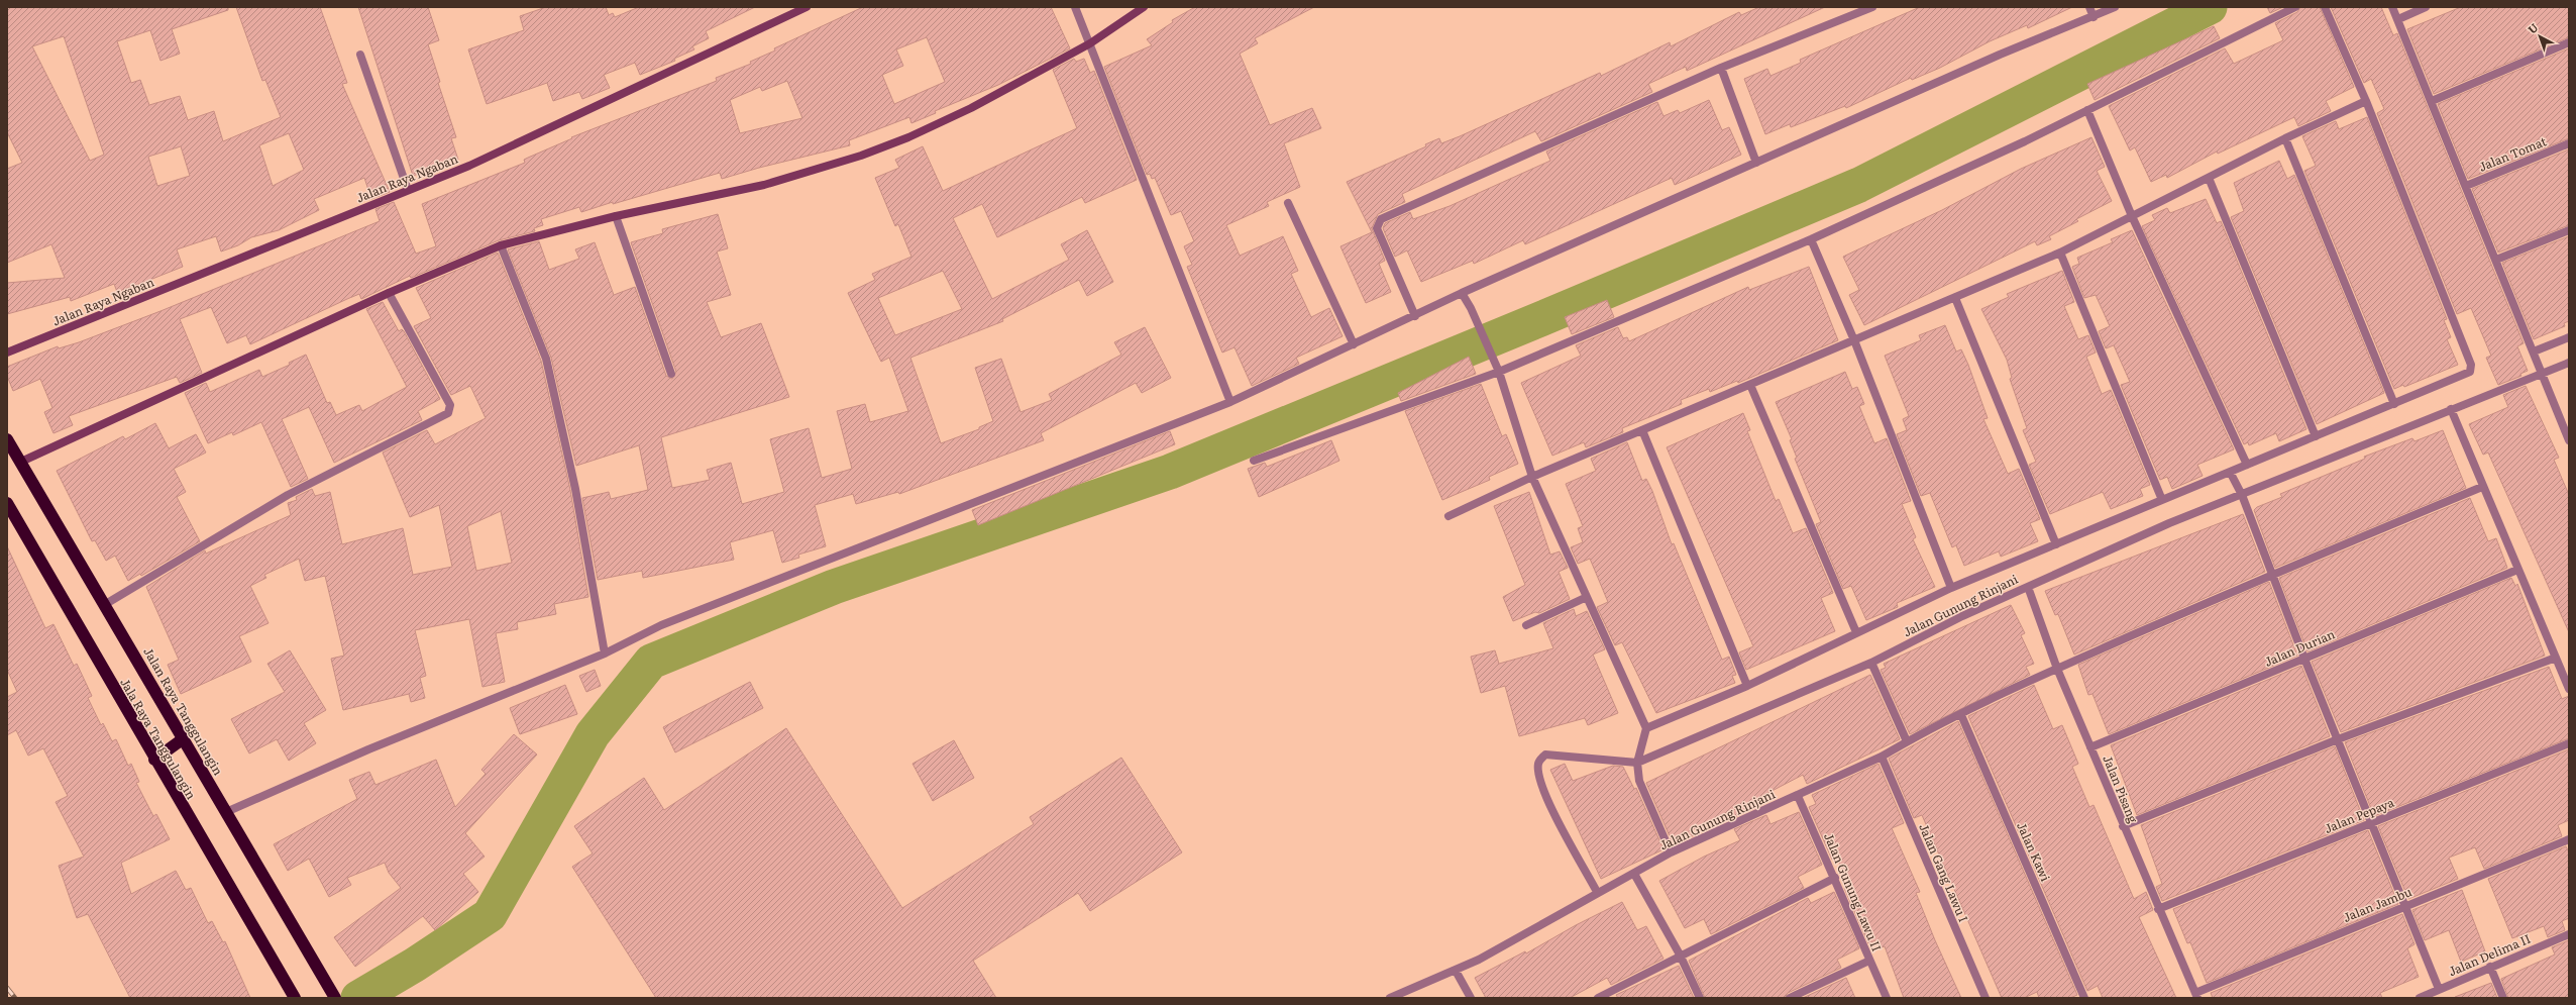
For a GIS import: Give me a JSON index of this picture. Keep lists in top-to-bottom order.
{
  "streets": {
    "highway": ["Jalan Raya Tanggulangin", "Jala Raya Tanggulangin"],
    "street": [
      "Jalan Tomat",
      "Jalan Raya Ngaban",
      "Jalan Gunung Rinjani",
      "Jalan Durian",
      "Jalan Pisang",
      "Jalan Pepaya",
      "Jalan Kawi",
      "Jalan Gang Lawu I",
      "Jalan Gunung Lawu II",
      "Jalan Jambu",
      "Jalan Delima II"
    ]
  },
  "crossings": [
    ["Jalan Gunung Rinjani", "Jalan Pisang"],
    ["Jalan Gunung Rinjani", "Jalan Kawi"],
    ["Jalan Gunung Rinjani", "Jalan Gang Lawu I"],
    ["Jalan Gunung Rinjani", "Jalan Gunung Lawu II"],
    ["Jalan Durian", "Jalan Pisang"],
    ["Jalan Pisang", "Jalan Pepaya"],
    ["Jalan Pisang", "Jalan Jambu"]
  ],
  "north": "top left"
}
